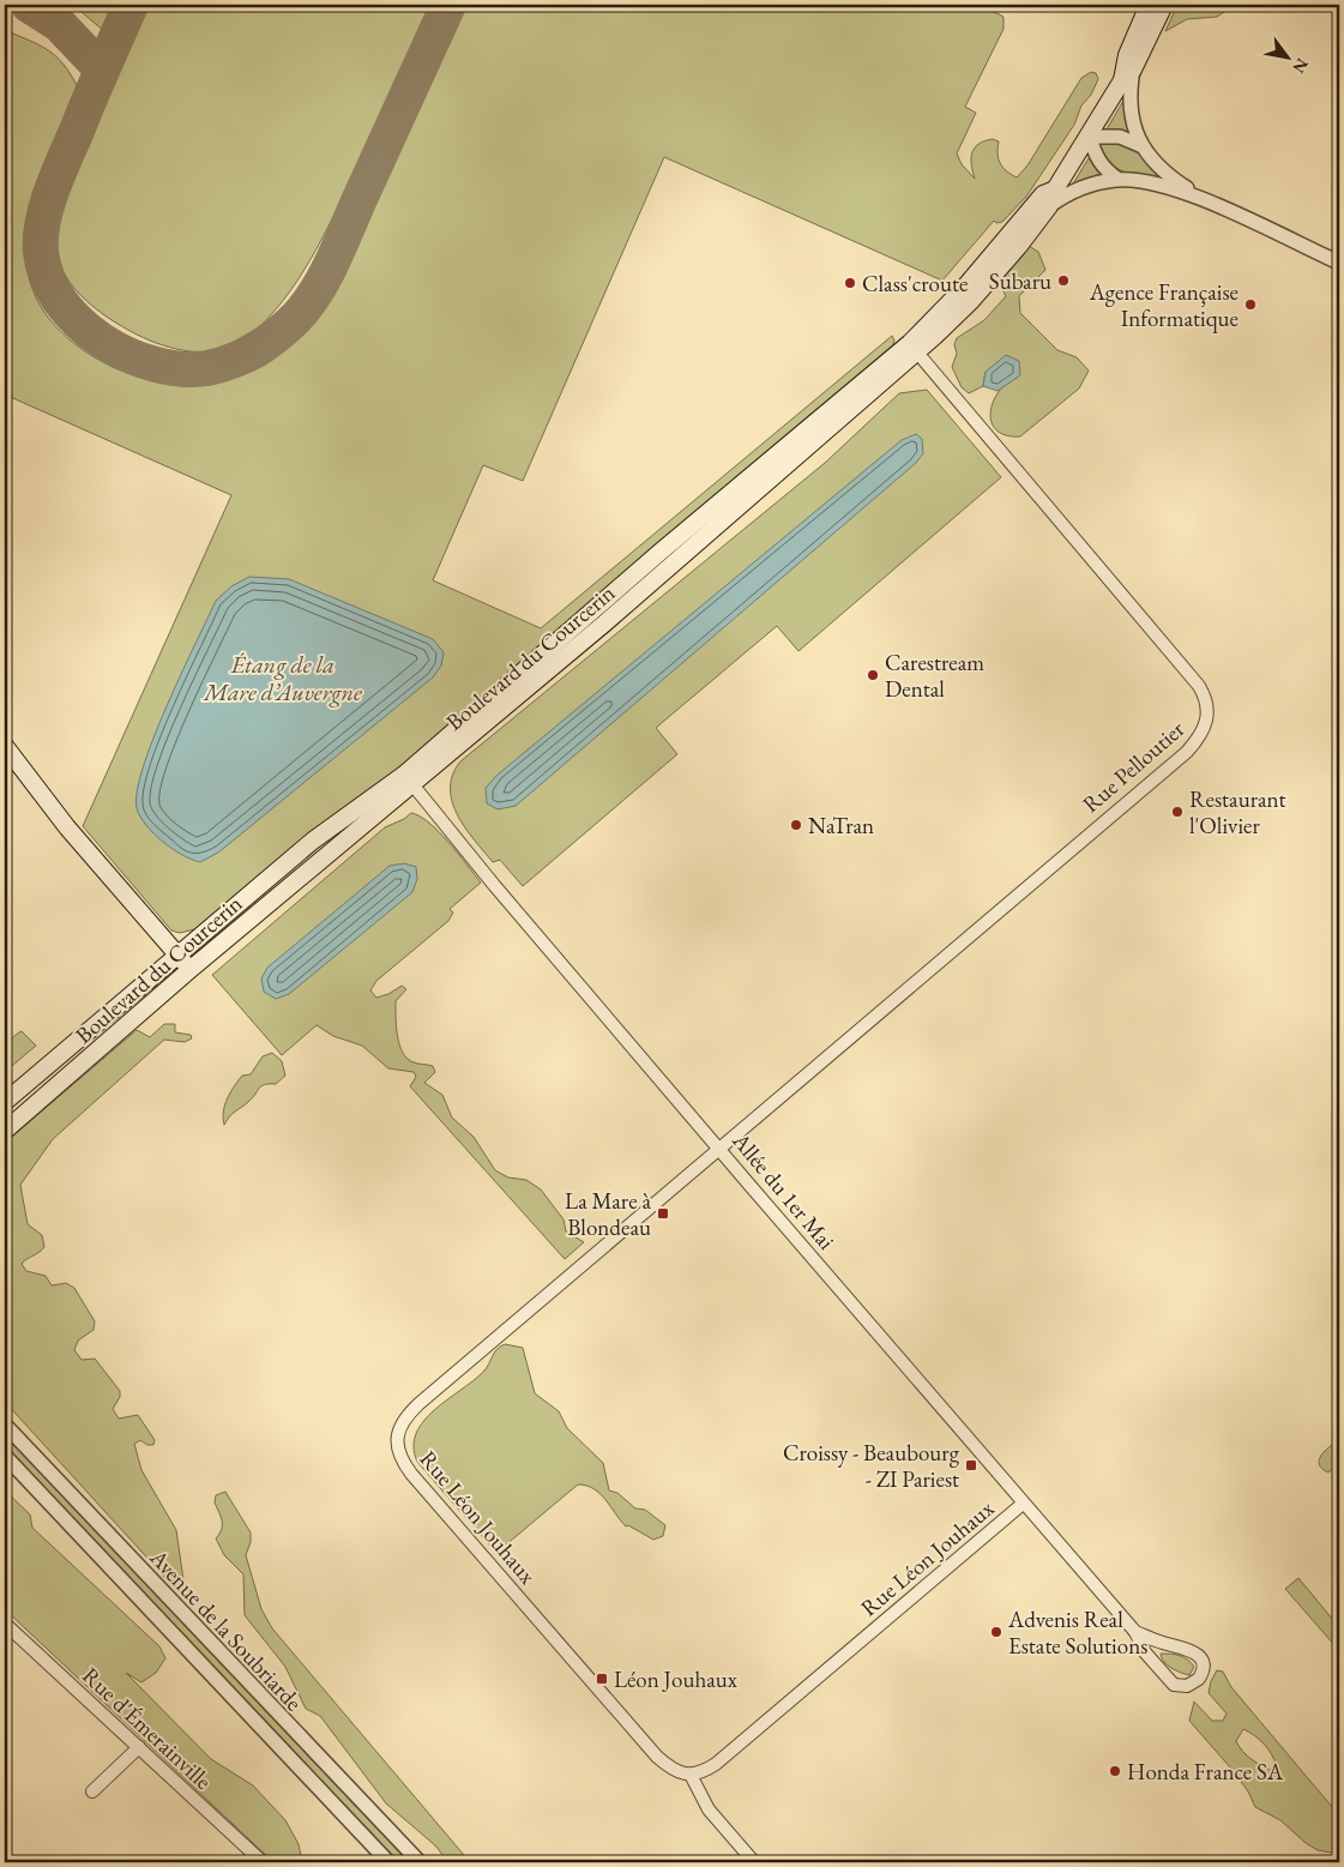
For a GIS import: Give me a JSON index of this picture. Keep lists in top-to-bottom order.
{
  "streets": {
    "main road": ["Boulevard du Courcerin"],
    "street": [
      "Rue Pelloutier",
      "Allée du 1er Mai",
      "Rue Léon Jouhaux",
      "Avenue de la Soubriarde",
      "Rue d'Émerainville"
    ]
  },
  "crossings": [
    ["Boulevard du Courcerin", "Rue Pelloutier"],
    ["Boulevard du Courcerin", "Allée du 1er Mai"],
    ["Rue Pelloutier", "Allée du 1er Mai"],
    ["Rue Pelloutier", "Rue Léon Jouhaux"],
    ["Allée du 1er Mai", "Rue Léon Jouhaux"]
  ],
  "water": ["Étang de la Mare d’Auvergne"],
  "places": {
    "other": [
      "Subaru",
      "Class'croute",
      "Agence Française Informatique",
      "Carestream Dental",
      "Restaurant l'Olivier",
      "NaTran",
      "Advenis Real Estate Solutions",
      "Honda France SA"
    ],
    "transit": ["La Mare à Blondeau", "Croissy - Beaubourg - ZI Pariest", "Léon Jouhaux"]
  },
  "north": "bottom right"
}
